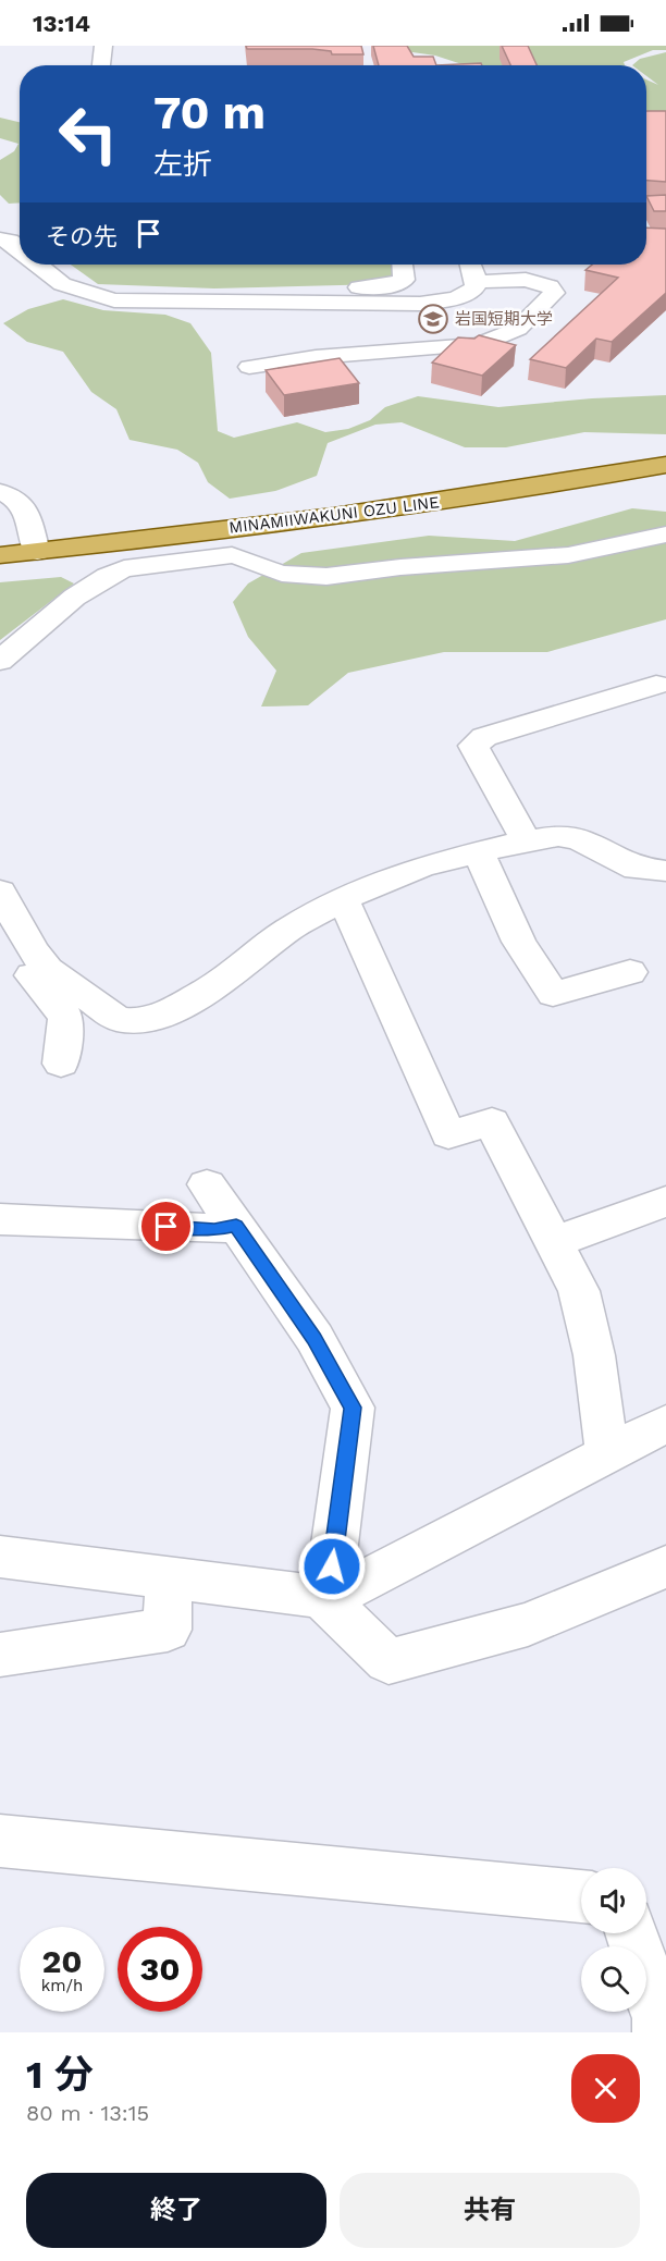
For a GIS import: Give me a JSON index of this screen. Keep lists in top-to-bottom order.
{
  "streets": {
    "main road": ["MINAMIIWAKUNI OZU LINE"]
  },
  "places": {
    "school or university": ["岩国短期大学"]
  },
  "page": {
    "status": "13:14",
    "turn": ["70 m", "左折"],
    "then": "その先",
    "speed": "20 km/h",
    "limit": "30",
    "heading": ["1 分", "80 m · 13:15"],
    "buttons": ["終了", "共有"]
  }
}
